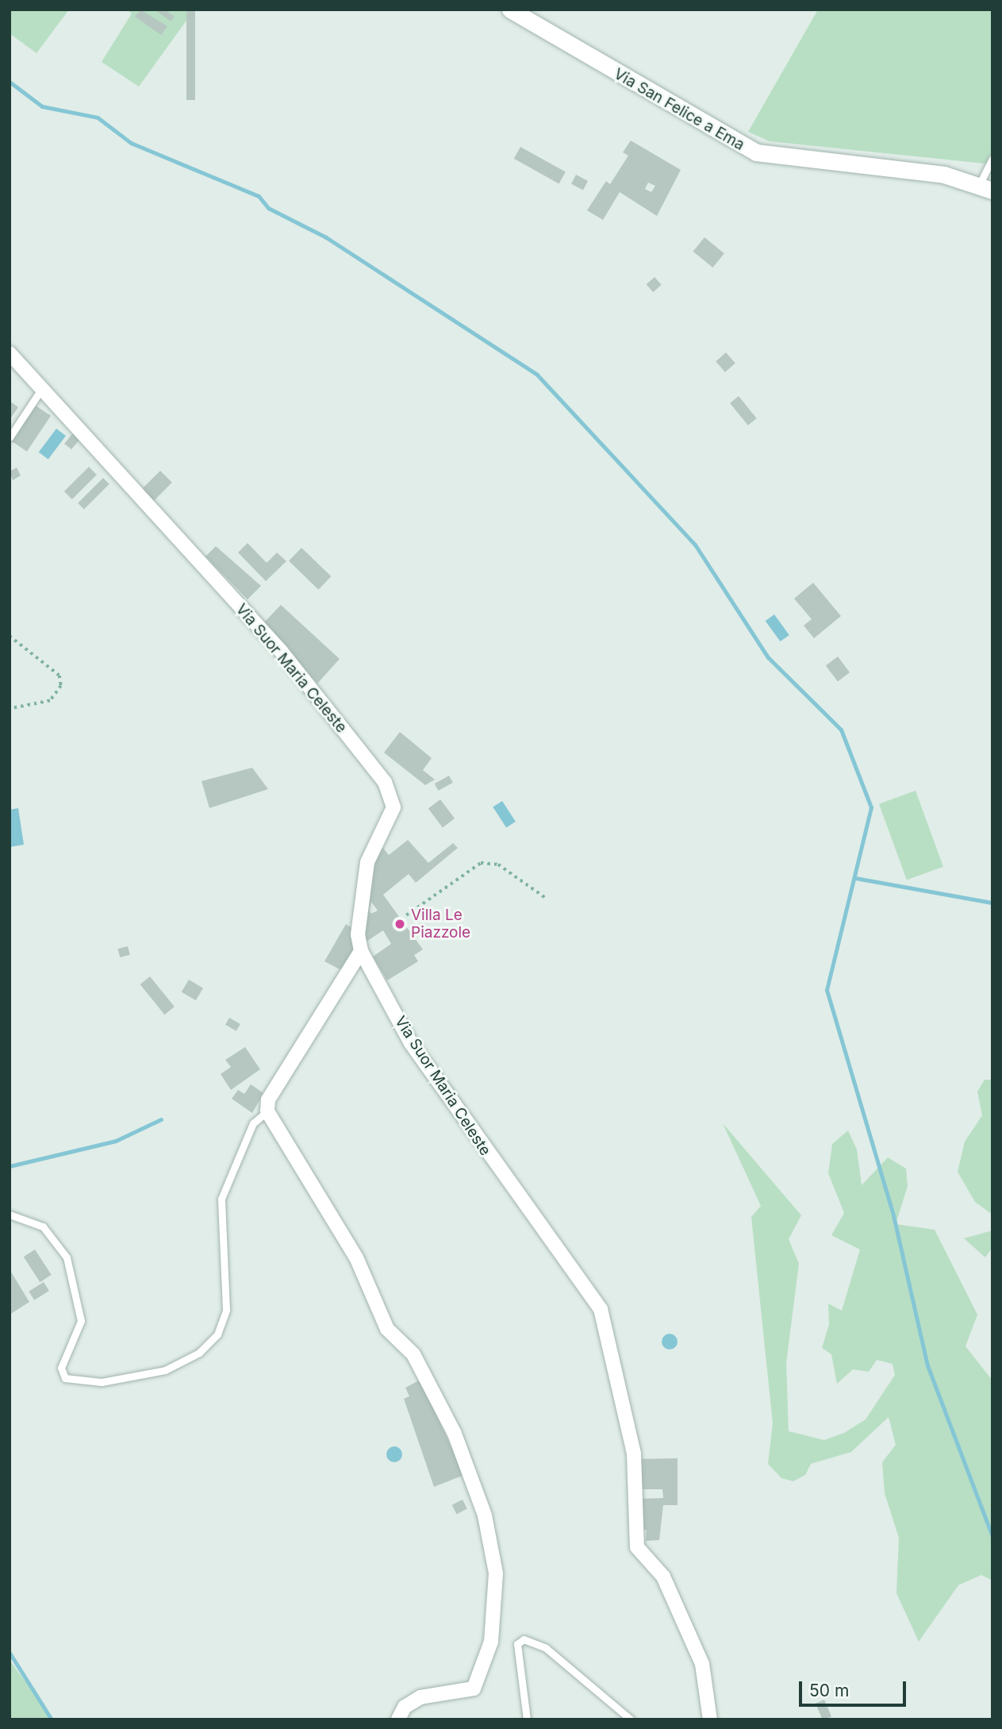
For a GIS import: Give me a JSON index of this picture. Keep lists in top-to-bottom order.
{
  "streets": {
    "street": ["Via San Felice a Ema", "Via Suor Maria Celeste"]
  },
  "places": ["Villa Le Piazzole"],
  "scale_bar": "50 m"
}
